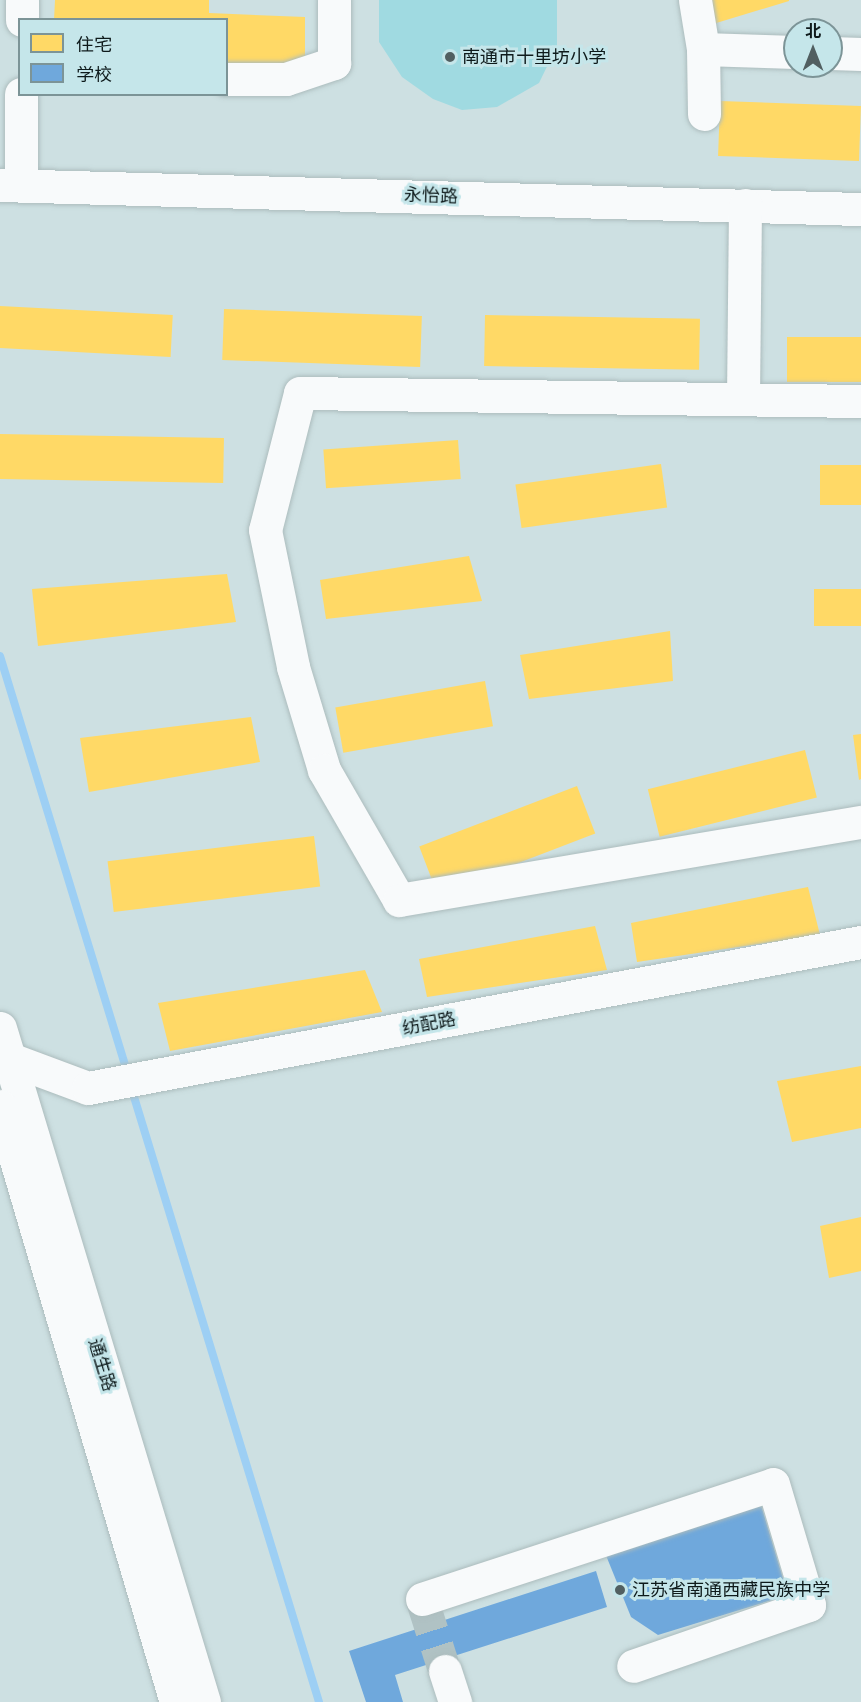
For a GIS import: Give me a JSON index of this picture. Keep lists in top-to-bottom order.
{
  "streets": {
    "street": ["永怡路", "纺配路", "通生路"]
  },
  "crossings": [
    ["纺配路", "通生路"]
  ],
  "places": ["南通市十里坊小学", "江苏省南通西藏民族中学"],
  "legend": ["住宅", "学校"],
  "north": "top"
}
